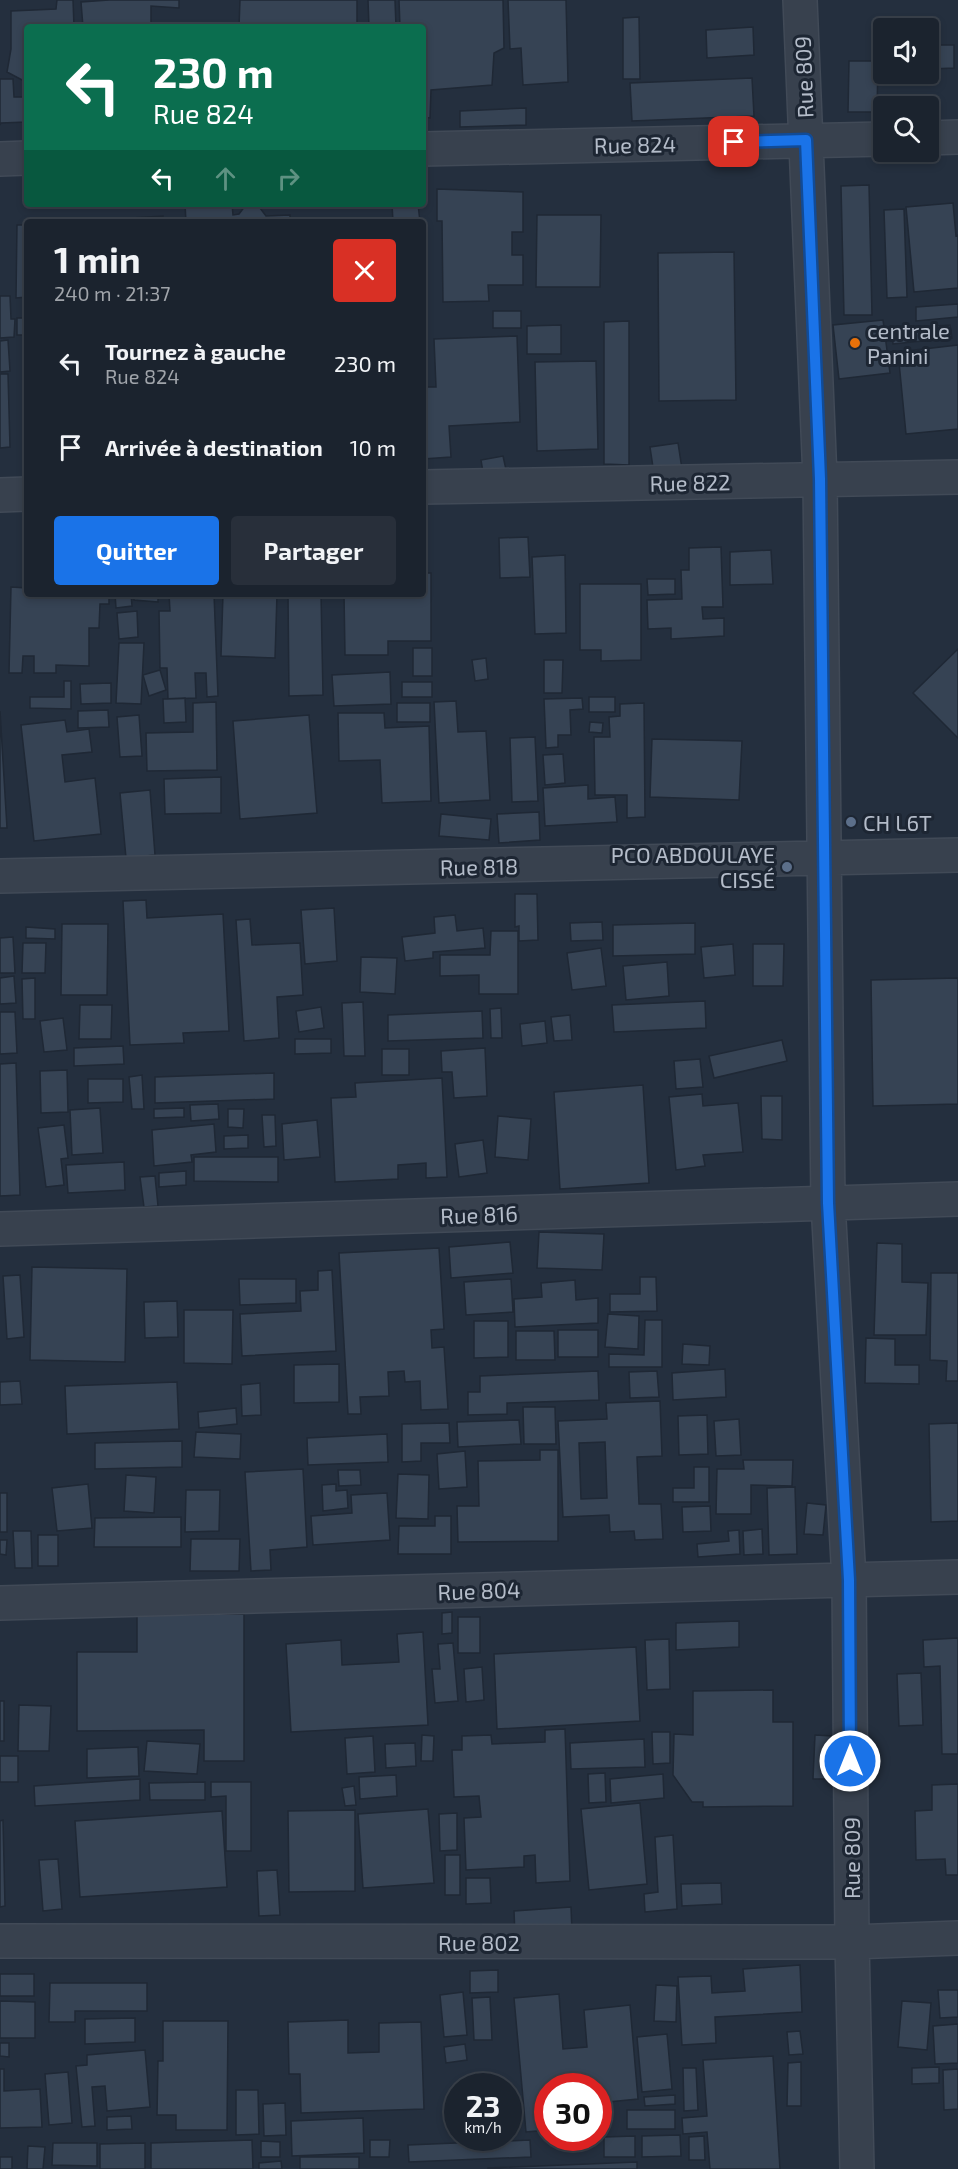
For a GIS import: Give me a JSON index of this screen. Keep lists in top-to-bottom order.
{
  "streets": {
    "street": [
      "Rue 809",
      "Rue 824",
      "Rue 822",
      "Rue 818",
      "Rue 816",
      "Rue 804",
      "Rue 802"
    ]
  },
  "crossings": [
    ["Rue 809", "Rue 824"],
    ["Rue 809", "Rue 822"],
    ["Rue 809", "Rue 818"],
    ["Rue 809", "Rue 816"],
    ["Rue 809", "Rue 804"],
    ["Rue 809", "Rue 802"]
  ],
  "places": ["centrale Panini", "CH L6T", "PCO ABDOULAYE CISSÉ"],
  "page": {
    "turn": ["230 m", "Rue 824"],
    "heading": ["1 min", "240 m · 21:37"],
    "list": [
      {
        "name": "Tournez à gauche",
        "note": "Rue 824",
        "value": "230 m"
      },
      {
        "name": "Arrivée à destination",
        "value": "10 m"
      }
    ],
    "buttons": ["Quitter", "Partager"],
    "speed": "23 km/h",
    "limit": "30"
  }
}
